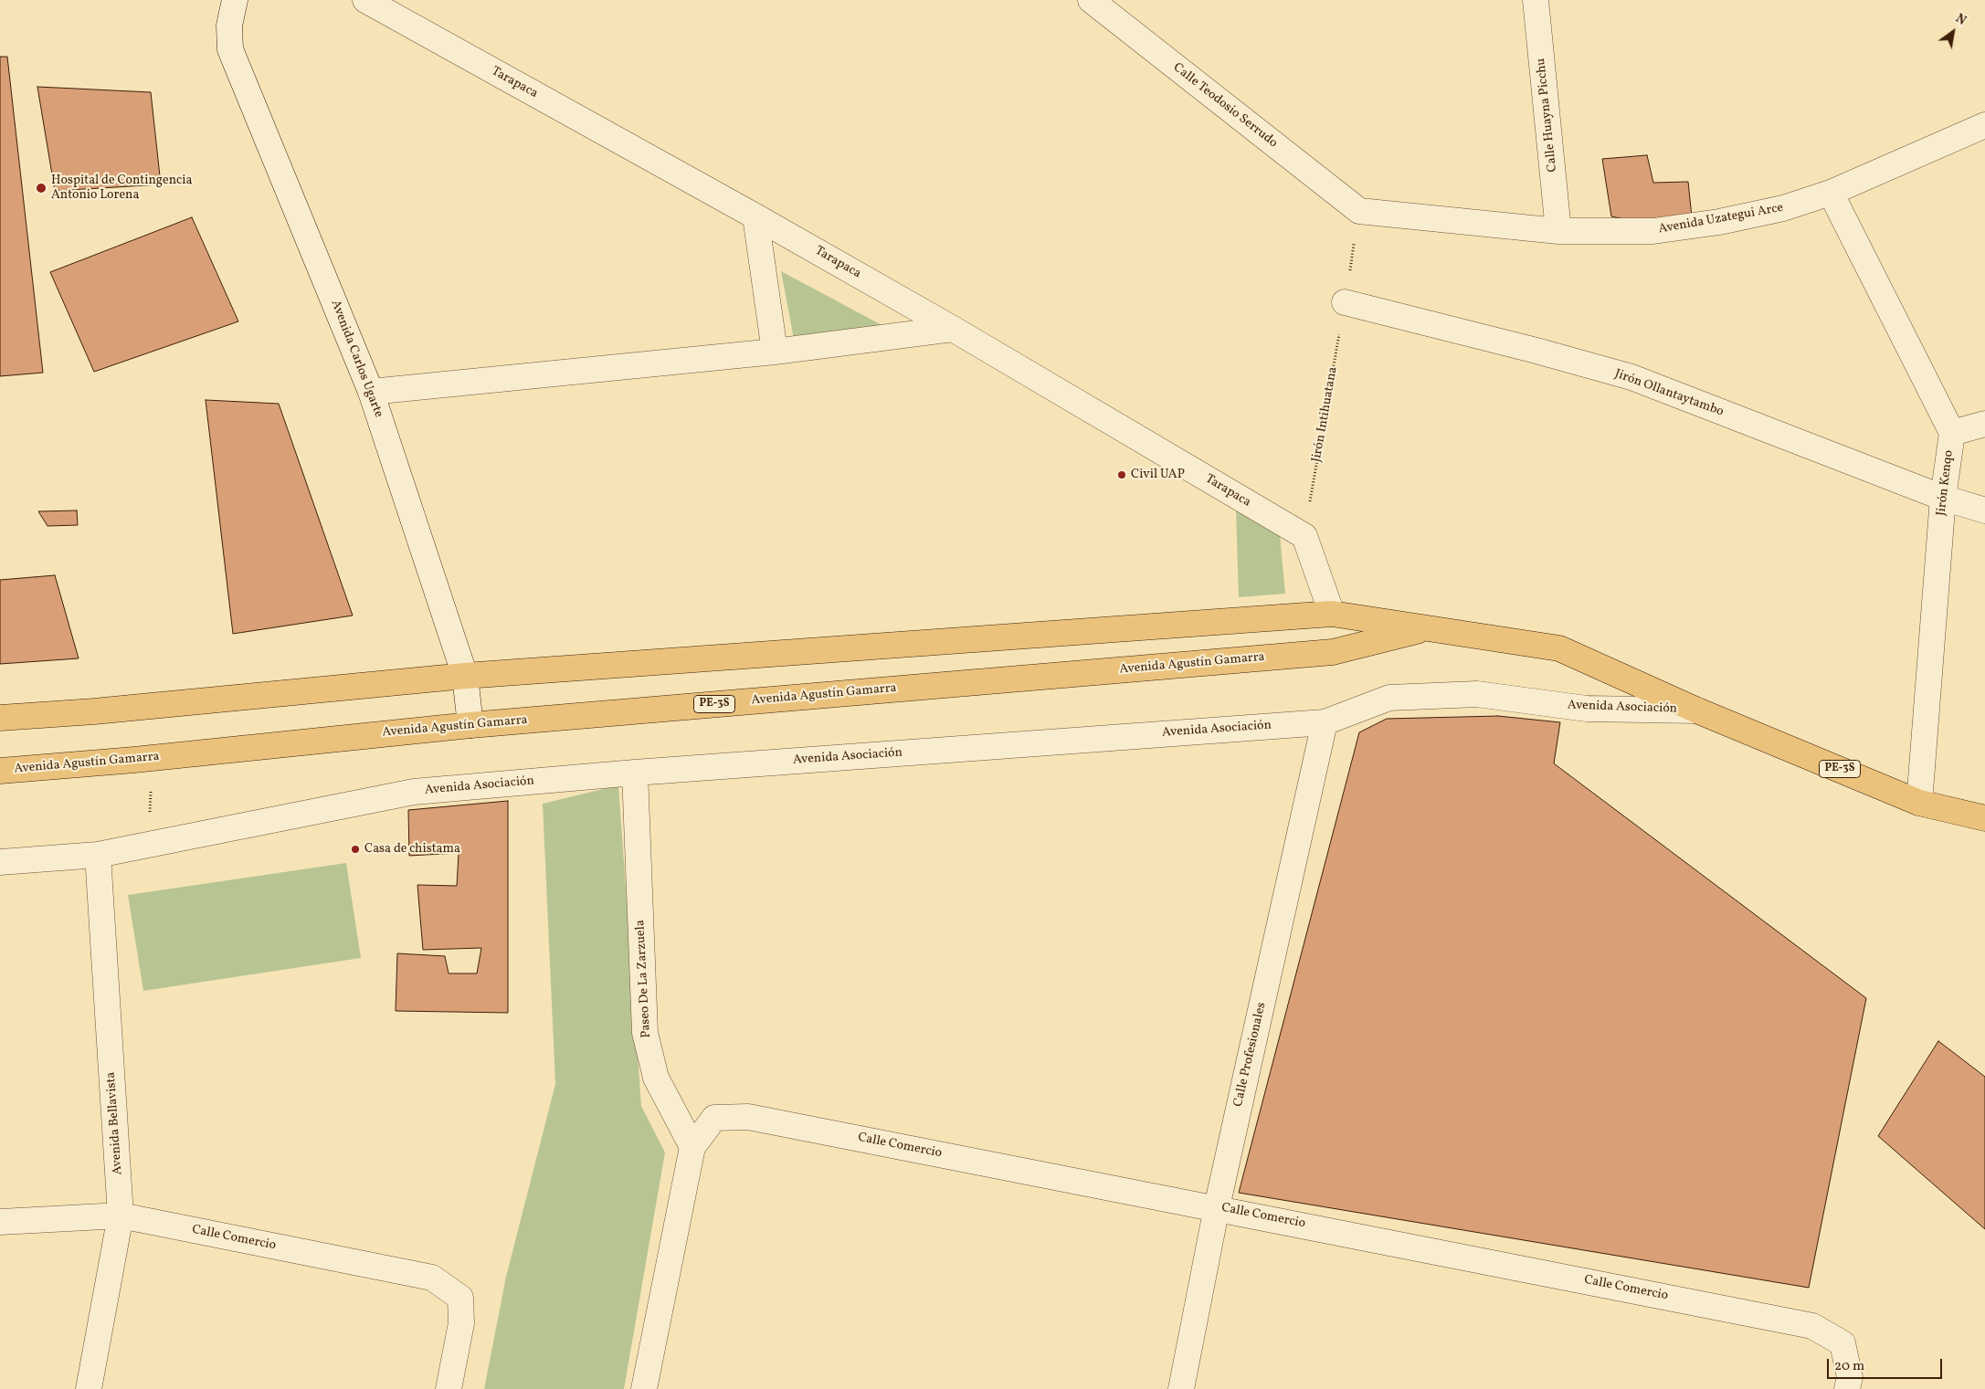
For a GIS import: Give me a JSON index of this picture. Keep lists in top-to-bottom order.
{
  "streets": {
    "highway": ["Avenida Agustín Gamarra", "PE-3S"],
    "street": [
      "Tarapaca",
      "Calle Teodosio Serrudo",
      "Calle Huayna Picchu",
      "Avenida Uzategui Arce",
      "Avenida Carlos Ugarte",
      "Jirón Ollantaytambo",
      "Jirón Kenqo",
      "Avenida Asociación",
      "Paseo De La Zarzuela",
      "Calle Profesionales",
      "Avenida Bellavista",
      "Calle Comercio"
    ],
    "path": ["Jirón Intihuatana"]
  },
  "crossings": [
    ["Tarapaca", "Jirón Intihuatana"],
    ["Calle Teodosio Serrudo", "Avenida Uzategui Arce"],
    ["Calle Teodosio Serrudo", "Jirón Intihuatana"],
    ["Calle Huayna Picchu", "Avenida Uzategui Arce"],
    ["Avenida Uzategui Arce", "Jirón Intihuatana"],
    ["Avenida Uzategui Arce", "Jirón Kenqo"],
    ["Avenida Carlos Ugarte", "Avenida Agustín Gamarra"],
    ["Jirón Ollantaytambo", "Jirón Intihuatana"],
    ["Jirón Ollantaytambo", "Jirón Kenqo"],
    ["Jirón Kenqo", "PE-3S"],
    ["Avenida Agustín Gamarra", "PE-3S"],
    ["Avenida Agustín Gamarra", "Avenida Asociación"],
    ["PE-3S", "Avenida Asociación"],
    ["Avenida Asociación", "Paseo De La Zarzuela"],
    ["Avenida Asociación", "Calle Profesionales"],
    ["Avenida Asociación", "Avenida Bellavista"],
    ["Paseo De La Zarzuela", "Calle Comercio"],
    ["Calle Profesionales", "Calle Comercio"],
    ["Avenida Bellavista", "Calle Comercio"]
  ],
  "places": ["Hospital de Contingencia Antonio Lorena", "Civil UAP", "Casa de chistama"],
  "scale_bar": "20 m",
  "north": "top right"
}
